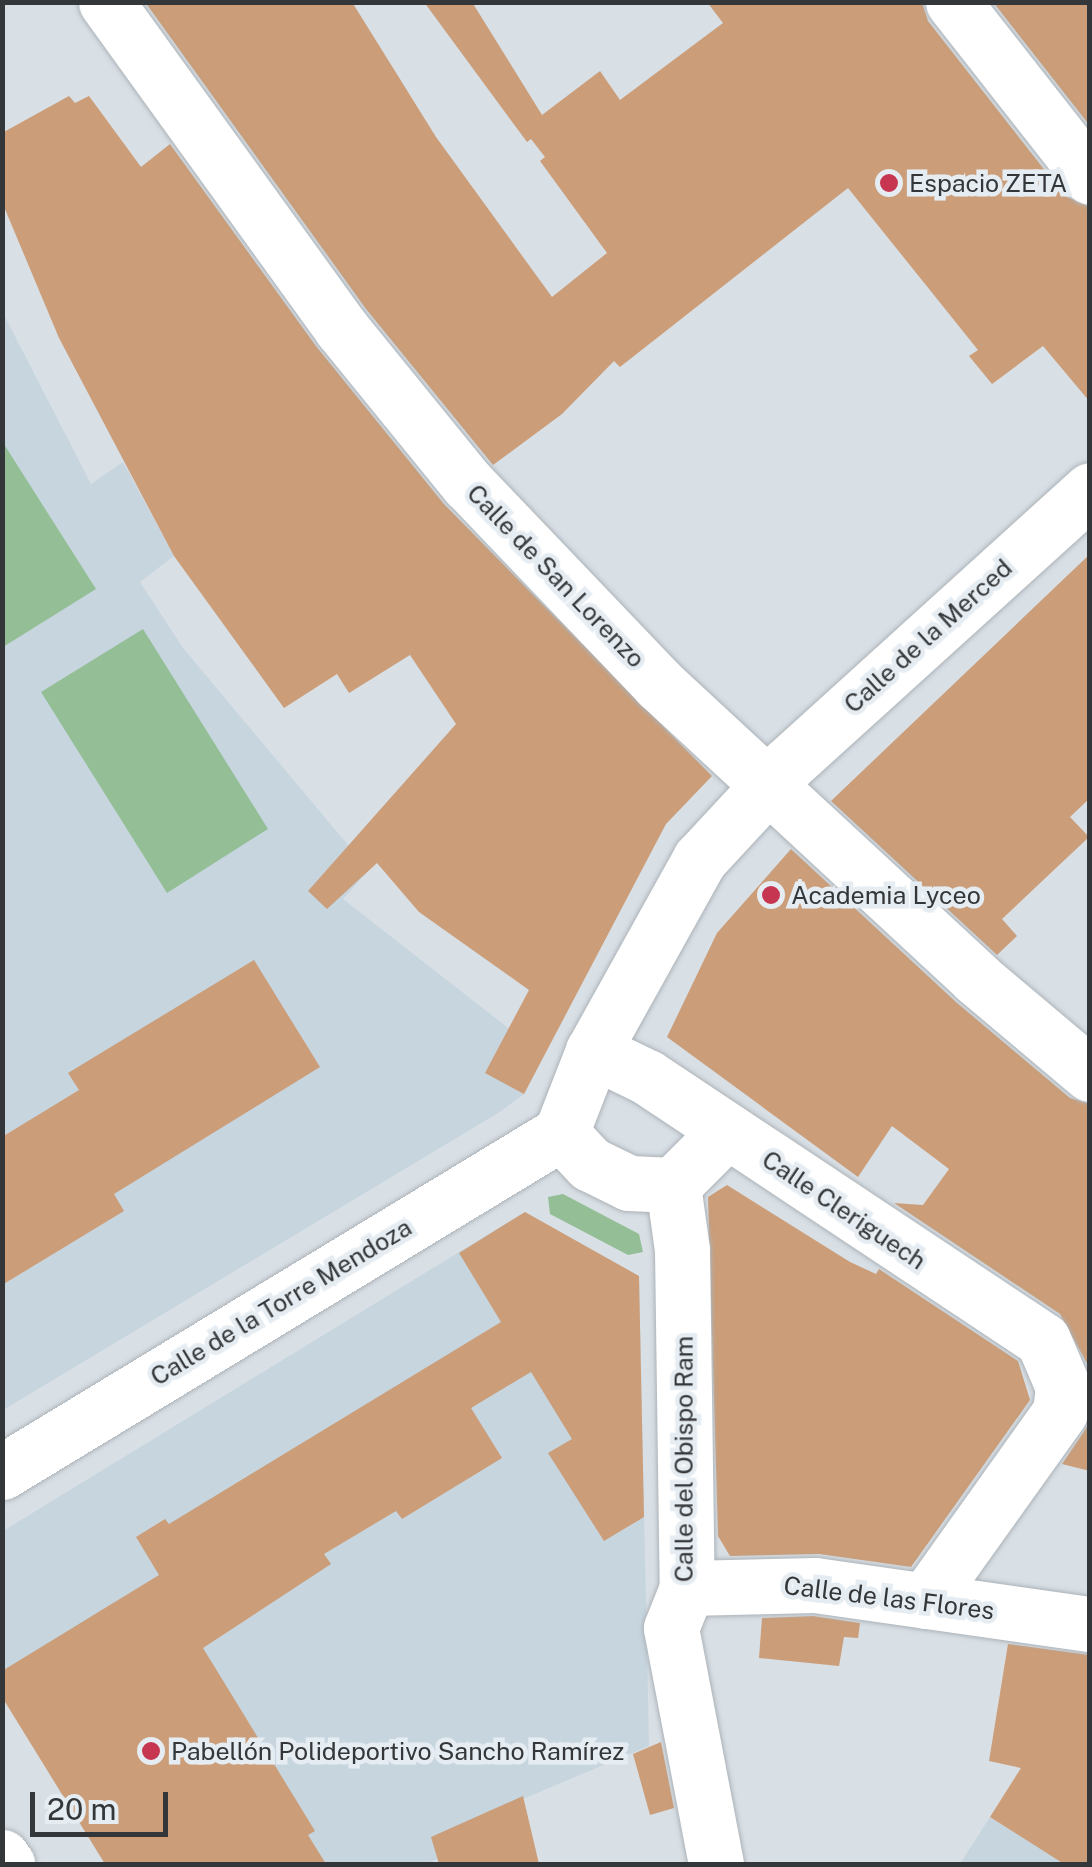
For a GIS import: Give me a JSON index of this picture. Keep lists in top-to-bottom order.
{
  "streets": {
    "street": [
      "Calle de San Lorenzo",
      "Calle de la Merced",
      "Calle Cleriguech",
      "Calle de la Torre Mendoza",
      "Calle del Obispo Ram",
      "Calle de las Flores"
    ]
  },
  "crossings": [
    ["Calle de San Lorenzo", "Calle de la Merced"],
    ["Calle de la Merced", "Calle Cleriguech"],
    ["Calle de la Merced", "Calle de la Torre Mendoza"],
    ["Calle del Obispo Ram", "Calle de las Flores"]
  ],
  "places": ["Espacio ZETA", "Academia Lyceo", "Pabellón Polideportivo Sancho Ramírez"],
  "scale_bar": "20 m"
}
